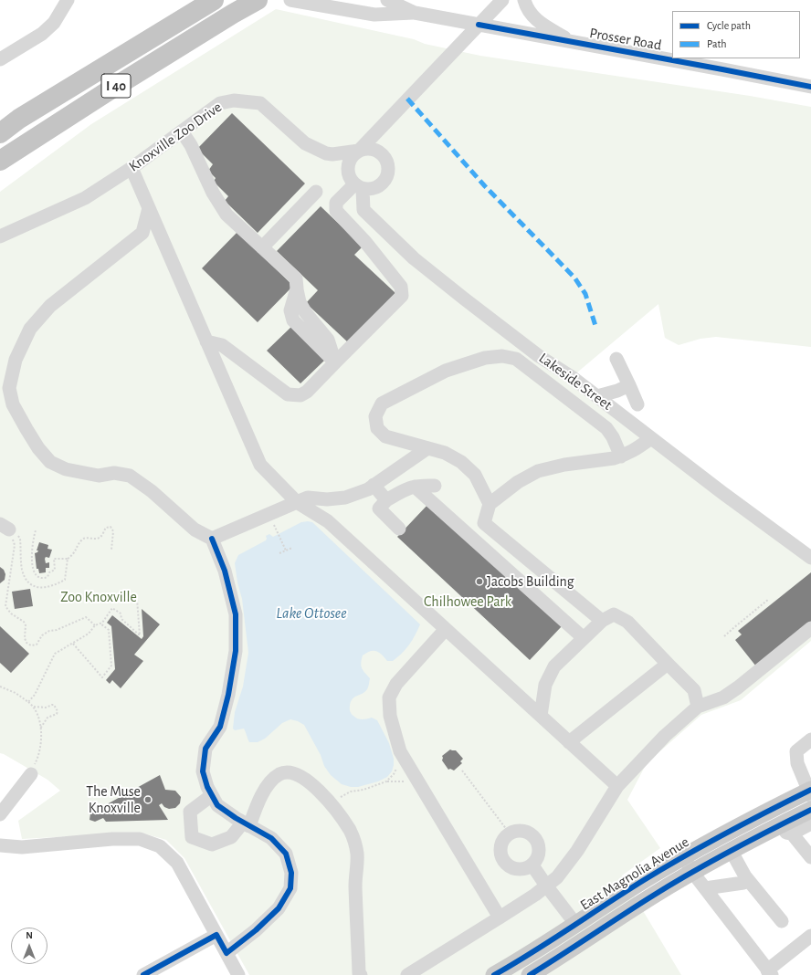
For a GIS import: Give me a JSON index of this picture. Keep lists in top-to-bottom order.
{
  "streets": {
    "highway": ["I 40"],
    "main road": ["East Magnolia Avenue"],
    "street": ["Prosser Road", "Knoxville Zoo Drive", "Lakeside Street"]
  },
  "crossings": [
    ["Knoxville Zoo Drive", "Lakeside Street"]
  ],
  "water": ["Lake Ottosee"],
  "parks": ["Zoo Knoxville", "Chilhowee Park"],
  "places": ["Jacobs Building", "The Muse Knoxville"],
  "legend": ["Cycle path", "Path"],
  "north": "top"
}
